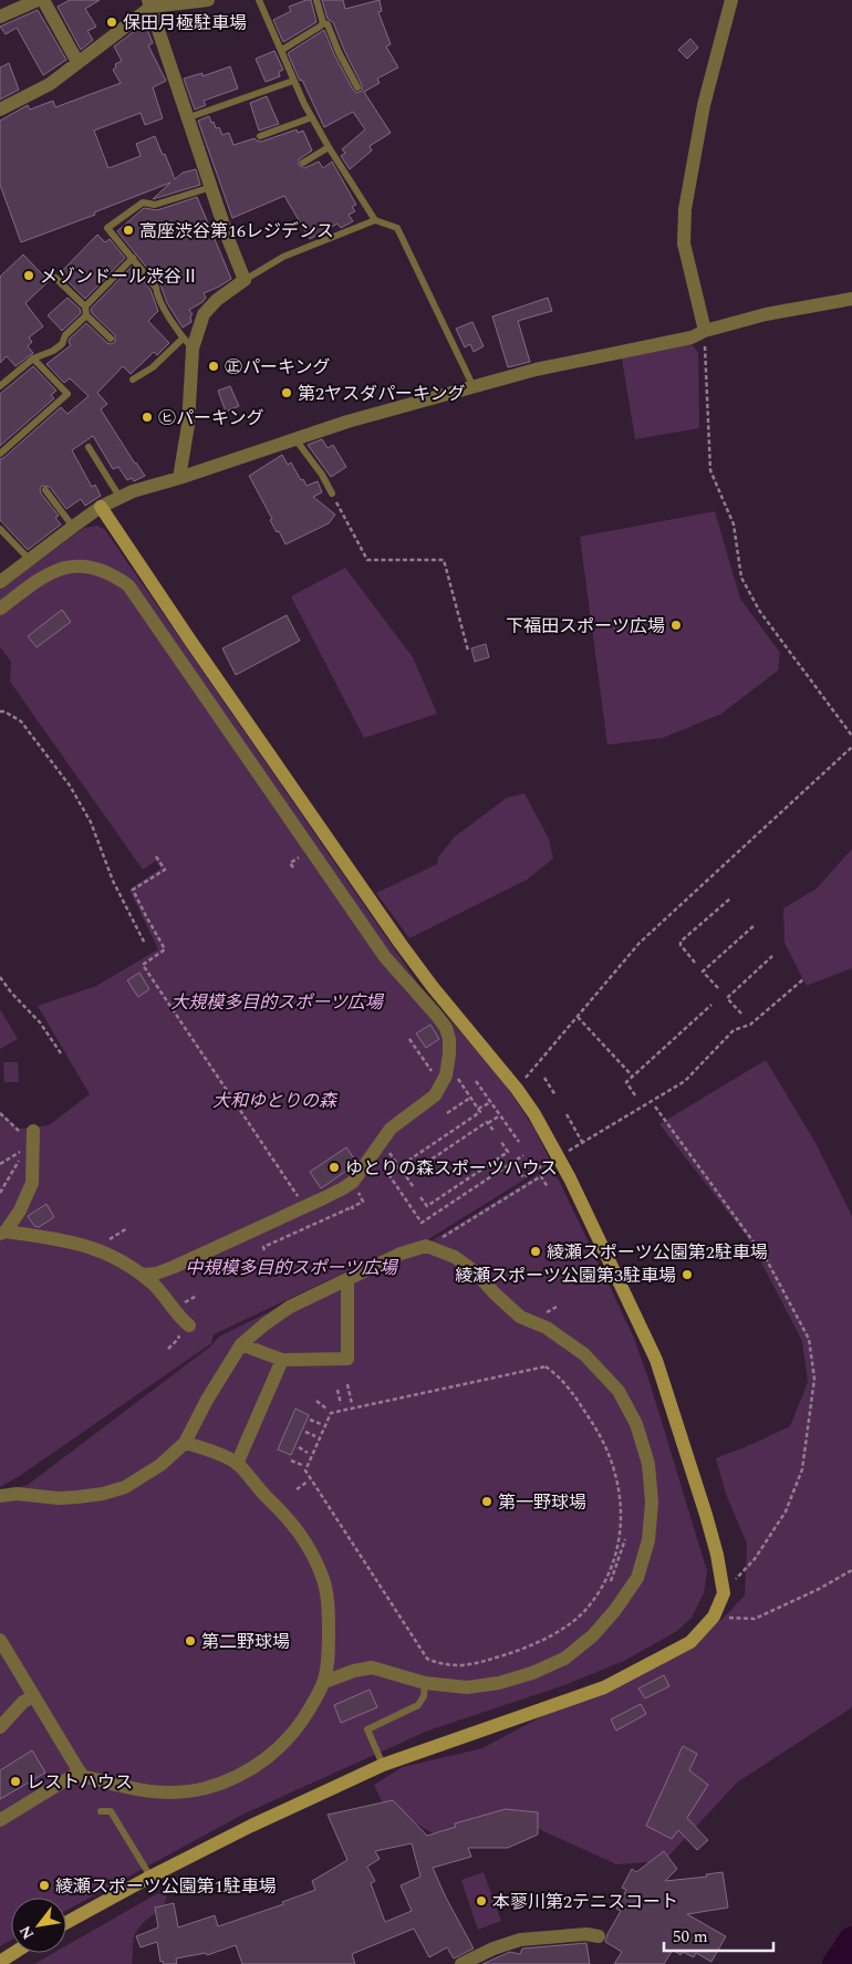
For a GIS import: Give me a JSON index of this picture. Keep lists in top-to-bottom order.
{
  "parks": ["大規模多目的スポーツ広場", "大和ゆとりの森", "中規模多目的スポーツ広場"],
  "places": [
    "保田月極駐車場",
    "高座渋谷第16レジデンス",
    "メゾンドール渋谷Ⅱ",
    "㊣パーキング",
    "第2ヤスダパーキング",
    "㋪パーキング",
    "下福田スポーツ広場",
    "ゆとりの森スポーツハウス",
    "綾瀬スポーツ公園第2駐車場",
    "綾瀬スポーツ公園第3駐車場",
    "第一野球場",
    "第二野球場",
    "レストハウス",
    "綾瀬スポーツ公園第1駐車場",
    "本蓼川第2テニスコート"
  ],
  "scale_bar": "50 m",
  "north": "bottom left"
}
